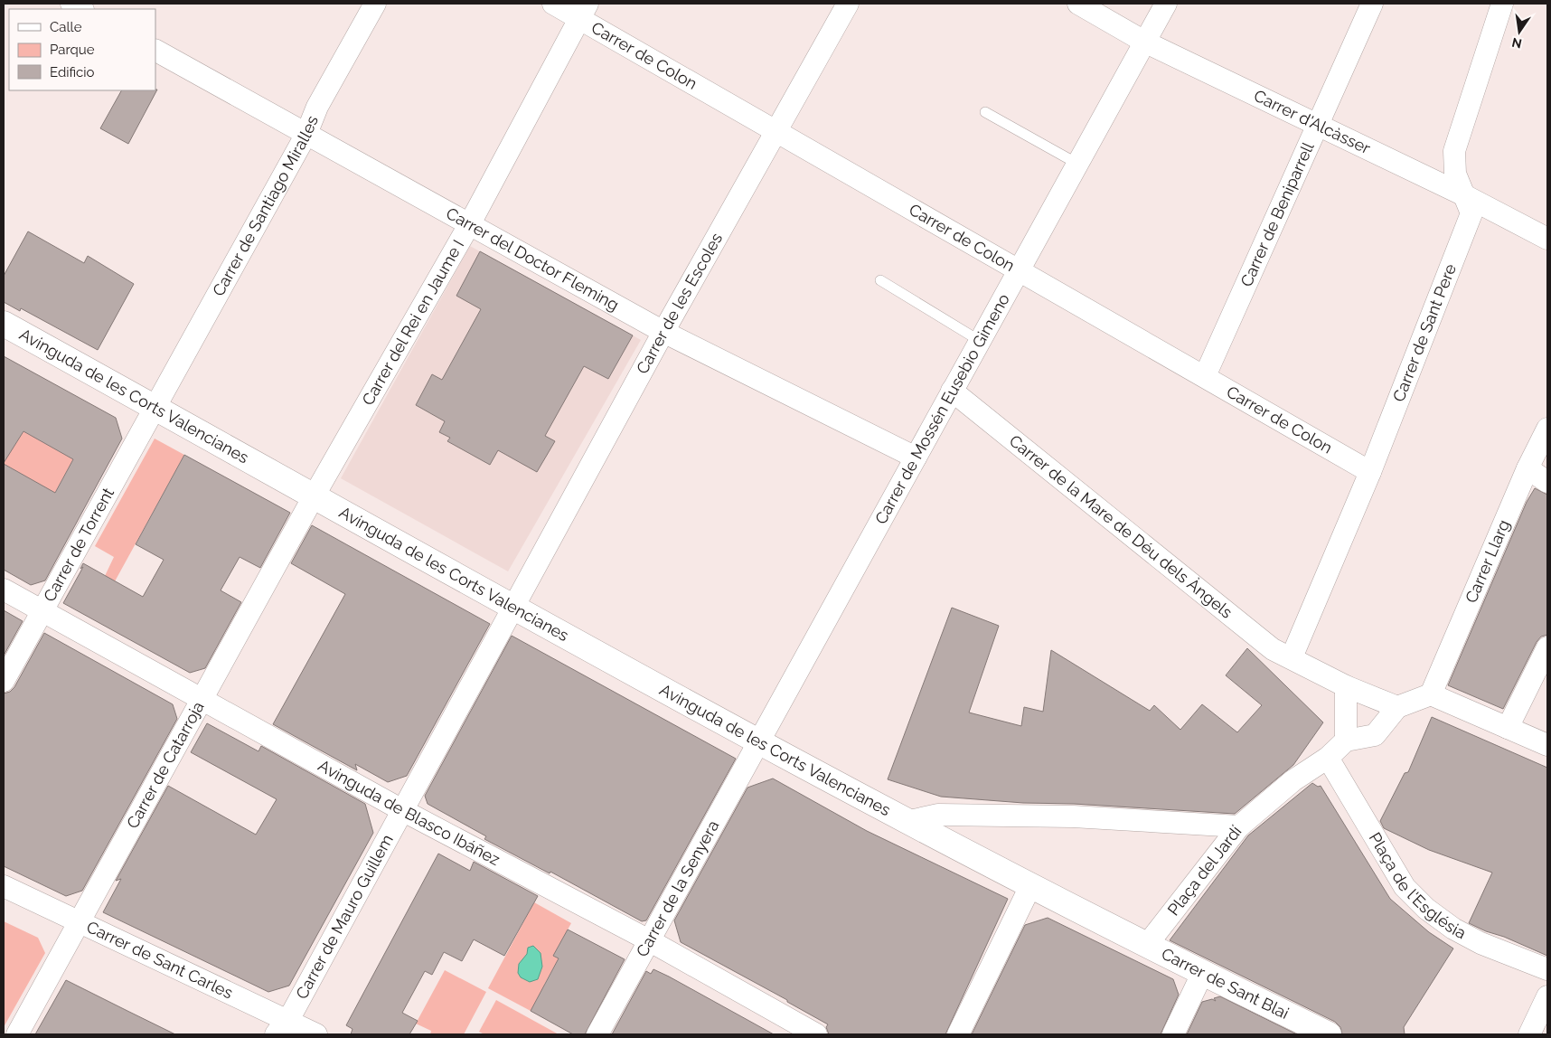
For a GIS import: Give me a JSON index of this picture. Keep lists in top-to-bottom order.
{
  "streets": {
    "street": [
      "Carrer de Colon",
      "Carrer d'Alcàsser",
      "Carrer de Santiago Miralles",
      "Carrer de Beniparrell",
      "Carrer del Doctor Fleming",
      "Carrer de les Escoles",
      "Carrer del Rei en Jaume I",
      "Carrer de Sant Pere",
      "Avinguda de les Corts Valencianes",
      "Carrer de Mossén Eusebio Gimeno",
      "Carrer de la Mare de Déu dels Àngels",
      "Carrer de Torrent",
      "Carrer Llarg",
      "Carrer de Catarroja",
      "Avinguda de Blasco Ibáñez",
      "Plaça del Jardí",
      "Plaça de l'Església",
      "Carrer de la Senyera",
      "Carrer de Mauro Guillem",
      "Carrer de Sant Carles",
      "Carrer de Sant Blai"
    ]
  },
  "crossings": [
    ["Carrer de Colon", "Carrer de Beniparrell"],
    ["Carrer de Colon", "Carrer de les Escoles"],
    ["Carrer de Colon", "Carrer del Rei en Jaume I"],
    ["Carrer de Colon", "Carrer de Sant Pere"],
    ["Carrer de Colon", "Carrer de Mossén Eusebio Gimeno"],
    ["Carrer d'Alcàsser", "Carrer de Beniparrell"],
    ["Carrer d'Alcàsser", "Carrer de Sant Pere"],
    ["Carrer d'Alcàsser", "Carrer de Mossén Eusebio Gimeno"],
    ["Carrer de Santiago Miralles", "Carrer del Doctor Fleming"],
    ["Carrer de Santiago Miralles", "Avinguda de les Corts Valencianes"],
    ["Carrer de Santiago Miralles", "Carrer de Torrent"],
    ["Carrer del Doctor Fleming", "Carrer de les Escoles"],
    ["Carrer del Doctor Fleming", "Carrer del Rei en Jaume I"],
    ["Carrer del Doctor Fleming", "Carrer de Mossén Eusebio Gimeno"],
    ["Carrer de les Escoles", "Avinguda de les Corts Valencianes"],
    ["Carrer de les Escoles", "Carrer de Mauro Guillem"],
    ["Carrer del Rei en Jaume I", "Avinguda de les Corts Valencianes"],
    ["Carrer del Rei en Jaume I", "Carrer de Catarroja"],
    ["Carrer de Sant Pere", "Carrer de la Mare de Déu dels Àngels"],
    ["Avinguda de les Corts Valencianes", "Carrer de Mossén Eusebio Gimeno"],
    ["Avinguda de les Corts Valencianes", "Carrer de Torrent"],
    ["Avinguda de les Corts Valencianes", "Carrer de Catarroja"],
    ["Avinguda de les Corts Valencianes", "Plaça del Jardí"],
    ["Avinguda de les Corts Valencianes", "Carrer de la Senyera"],
    ["Avinguda de les Corts Valencianes", "Carrer de Mauro Guillem"],
    ["Carrer de Mossén Eusebio Gimeno", "Carrer de la Mare de Déu dels Àngels"],
    ["Carrer de Mossén Eusebio Gimeno", "Carrer de la Senyera"],
    ["Carrer de Torrent", "Avinguda de Blasco Ibáñez"],
    ["Carrer de Catarroja", "Avinguda de Blasco Ibáñez"],
    ["Carrer de Catarroja", "Carrer de Sant Carles"],
    ["Avinguda de Blasco Ibáñez", "Carrer de la Senyera"],
    ["Avinguda de Blasco Ibáñez", "Carrer de Mauro Guillem"],
    ["Plaça del Jardí", "Carrer de Sant Blai"],
    ["Carrer de Mauro Guillem", "Carrer de Sant Carles"]
  ],
  "legend": ["Calle", "Parque", "Edificio"],
  "north": "bottom"
}
